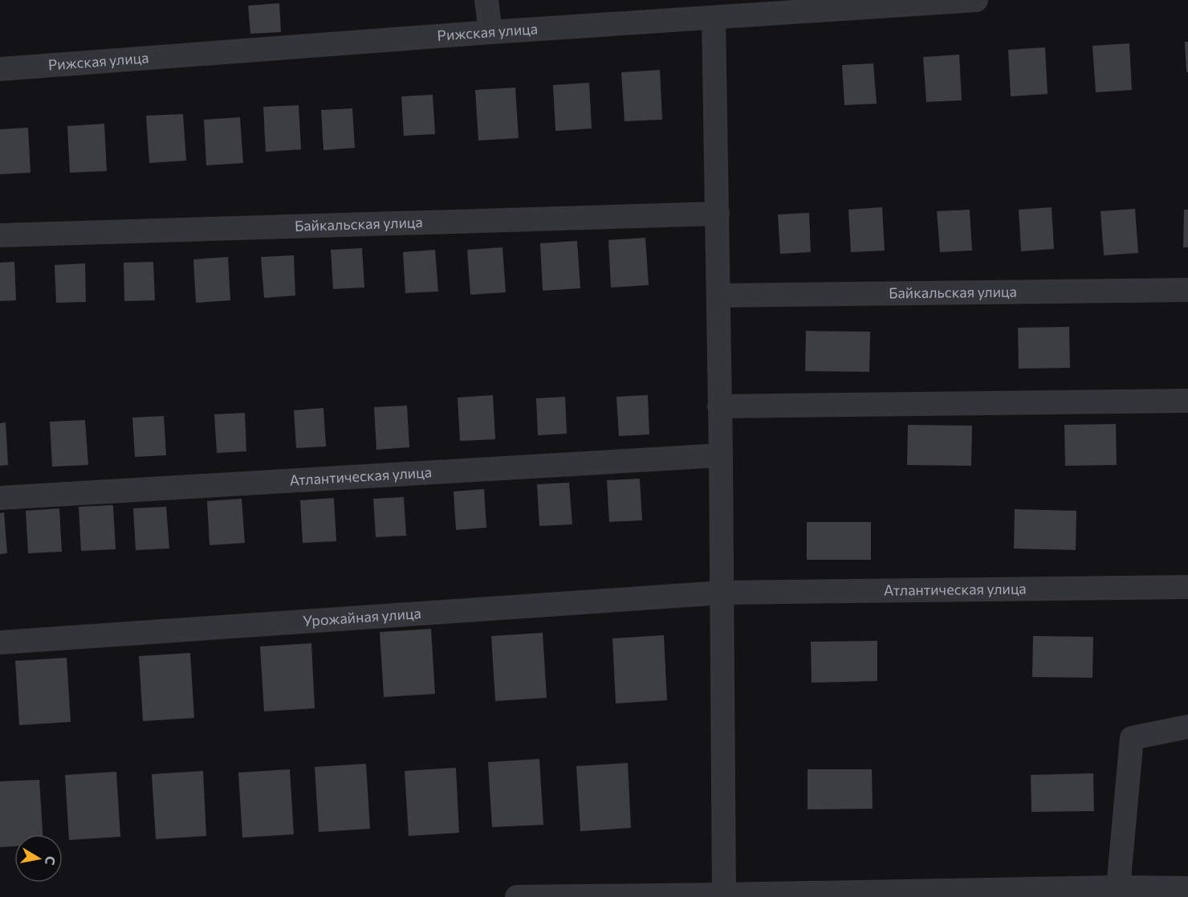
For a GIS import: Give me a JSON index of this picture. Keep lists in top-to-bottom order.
{
  "streets": {
    "street": [
      "Рижская улица",
      "Байкальская улица",
      "Атлантическая улица",
      "Урожайная улица"
    ]
  },
  "crossings": [
    ["Атлантическая улица", "Урожайная улица"]
  ],
  "north": "right"
}
